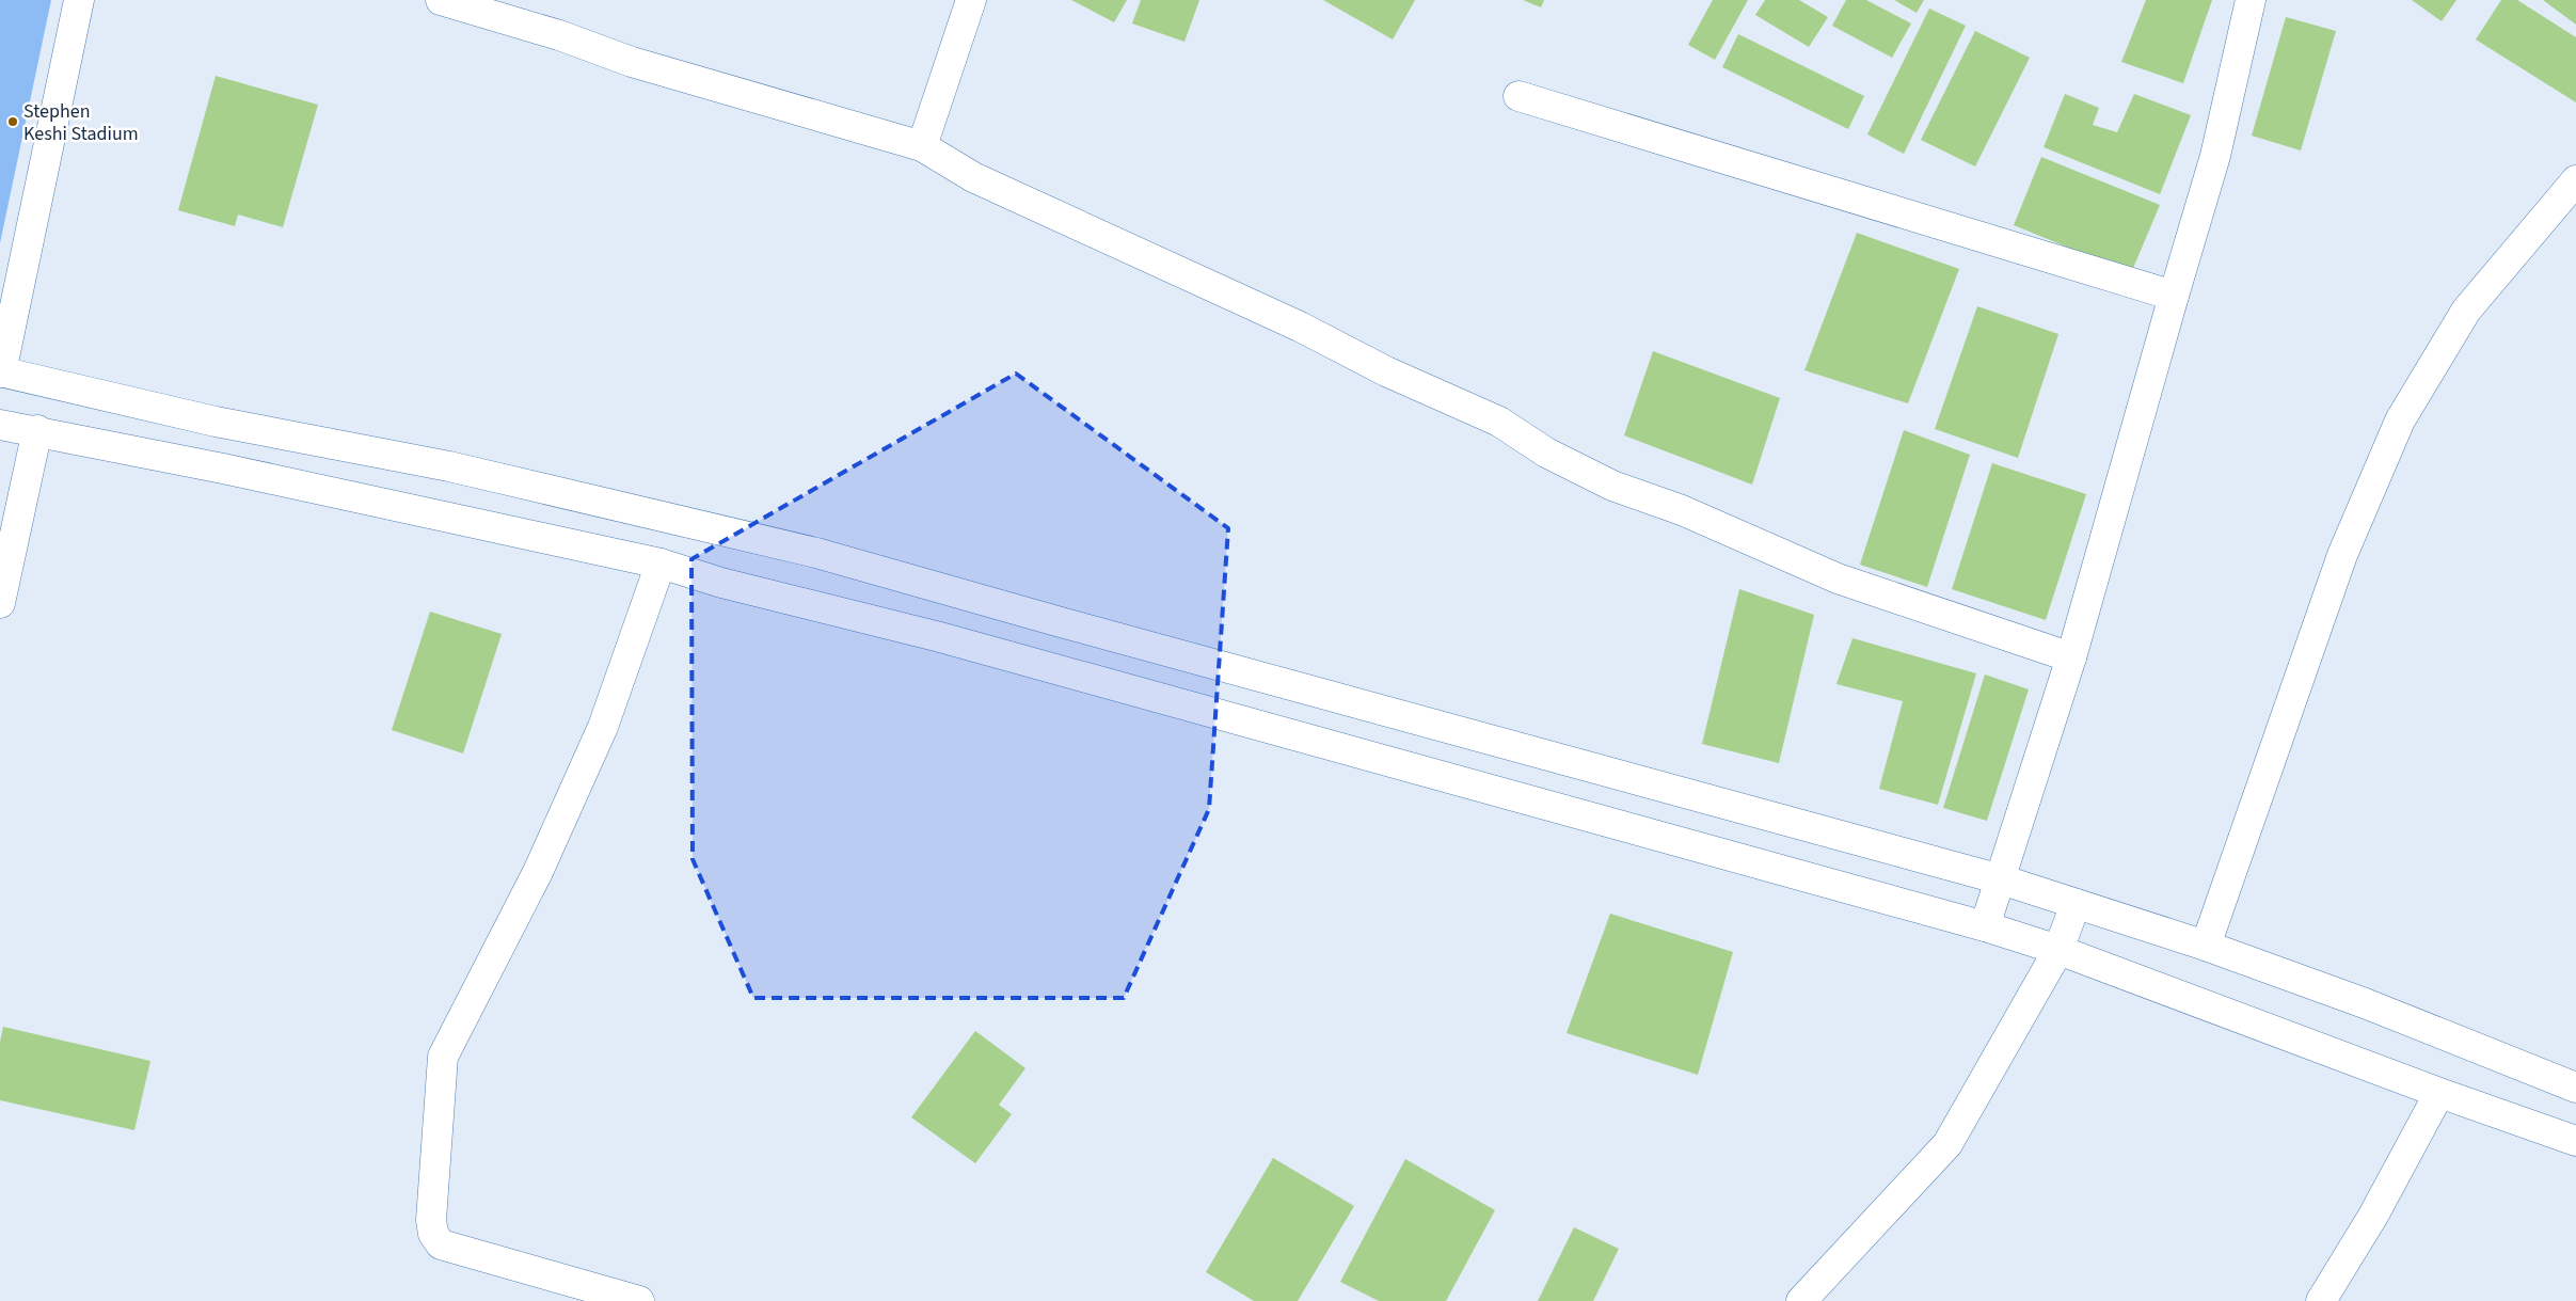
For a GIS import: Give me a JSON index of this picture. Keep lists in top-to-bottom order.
{
  "places": ["Stephen Keshi Stadium"]
}
